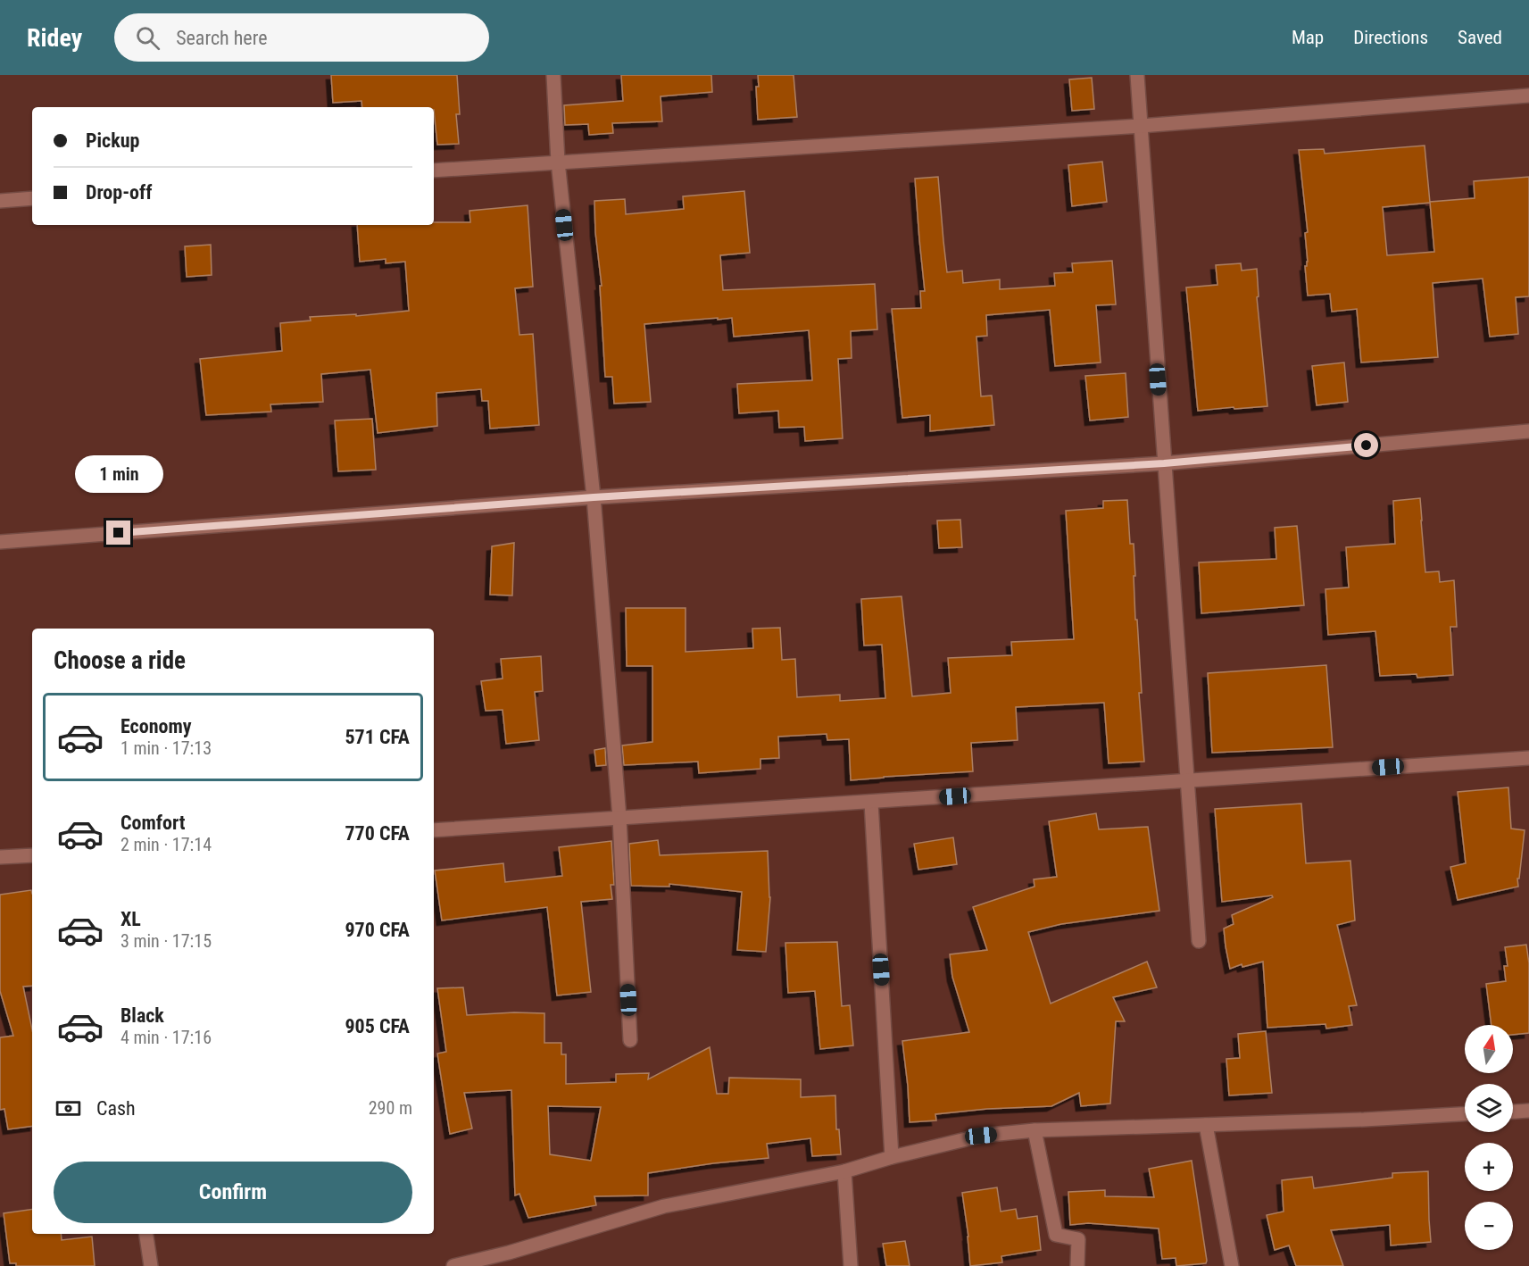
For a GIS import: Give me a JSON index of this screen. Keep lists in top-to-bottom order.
{
  "north": "top",
  "page": {
    "header": "Ridey",
    "search": "Search here",
    "nav": ["Map", "Directions", "Saved"],
    "banner": ["Pickup", "Drop-off"],
    "bubble": "1 min",
    "heading": "Choose a ride",
    "list": [
      {
        "name": "Economy",
        "note": "1 min · 17:13",
        "value": "571 CFA"
      },
      {
        "name": "Comfort",
        "note": "2 min · 17:14",
        "value": "770 CFA"
      },
      {
        "name": "XL",
        "note": "3 min · 17:15",
        "value": "970 CFA"
      },
      {
        "name": "Black",
        "note": "4 min · 17:16",
        "value": "905 CFA"
      }
    ],
    "map_buttons": ["+", "−"],
    "pay": ["Cash", "290 m"],
    "buttons": "Confirm"
  }
}
